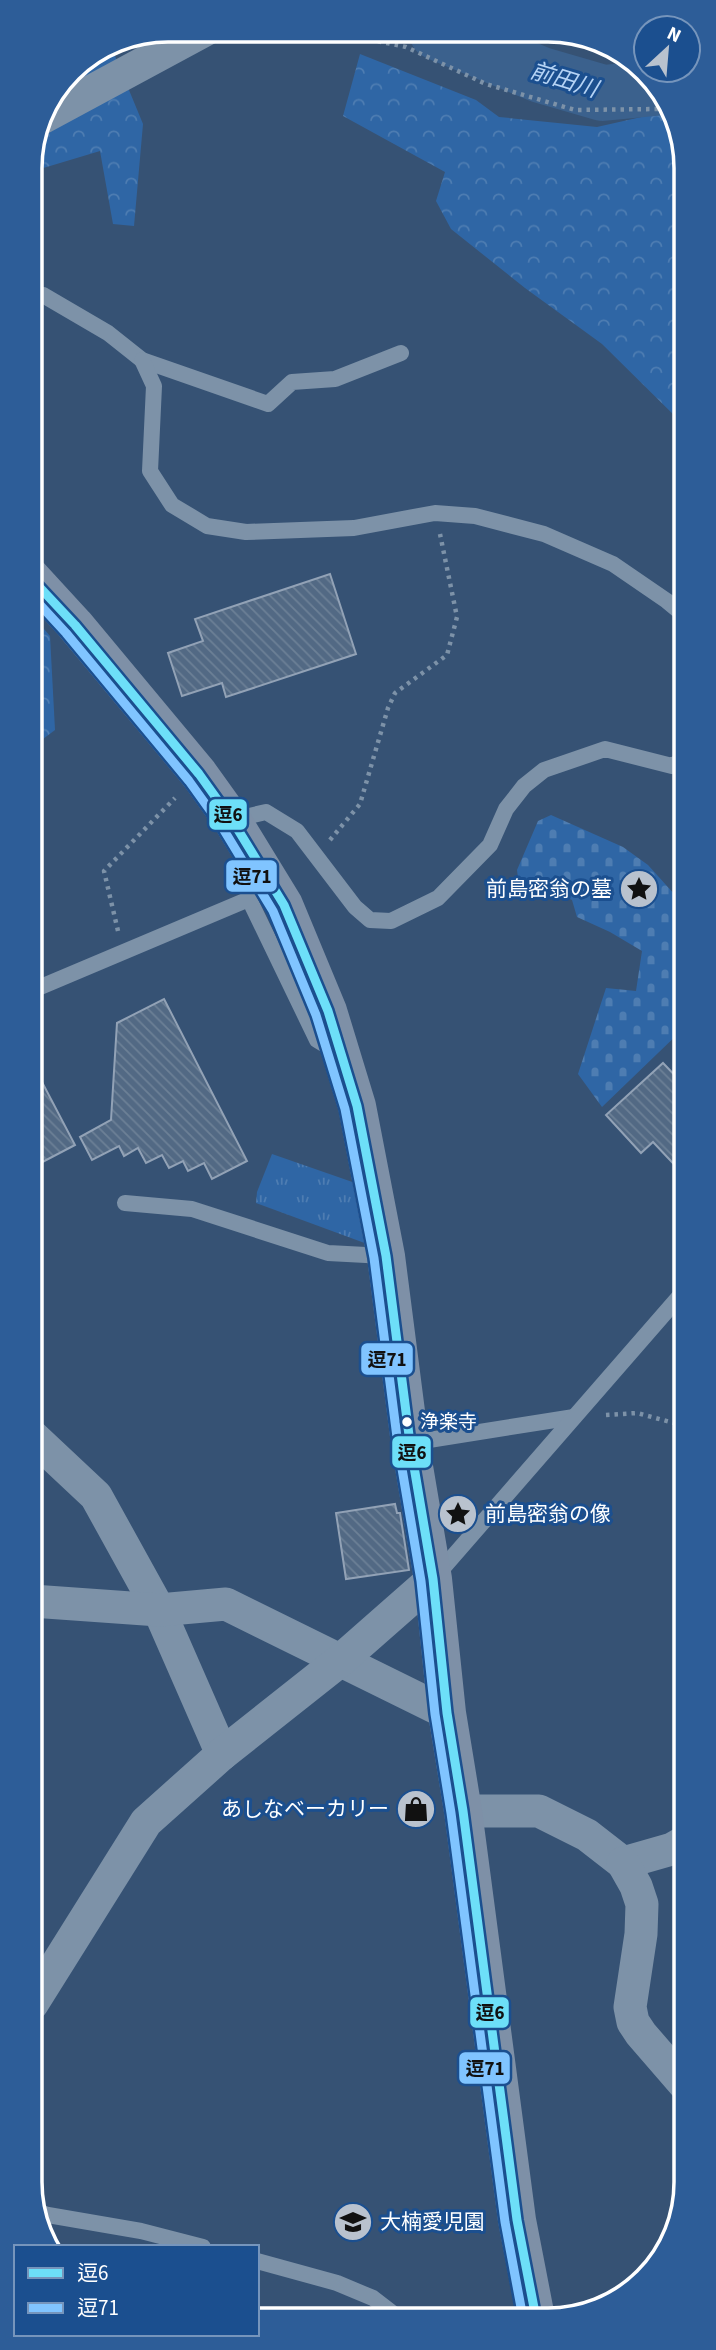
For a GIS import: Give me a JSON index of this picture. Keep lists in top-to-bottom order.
{
  "water": ["前田川"],
  "places": {
    "place": ["前島密翁の墓", "前島密翁の像"],
    "other": ["浄楽寺"],
    "shop": ["あしなベーカリー"],
    "school or university": ["大楠愛児園"]
  },
  "lines": ["transit line 逗6", "transit line 逗71"],
  "legend": ["逗6", "逗71"],
  "north": "top right"
}
